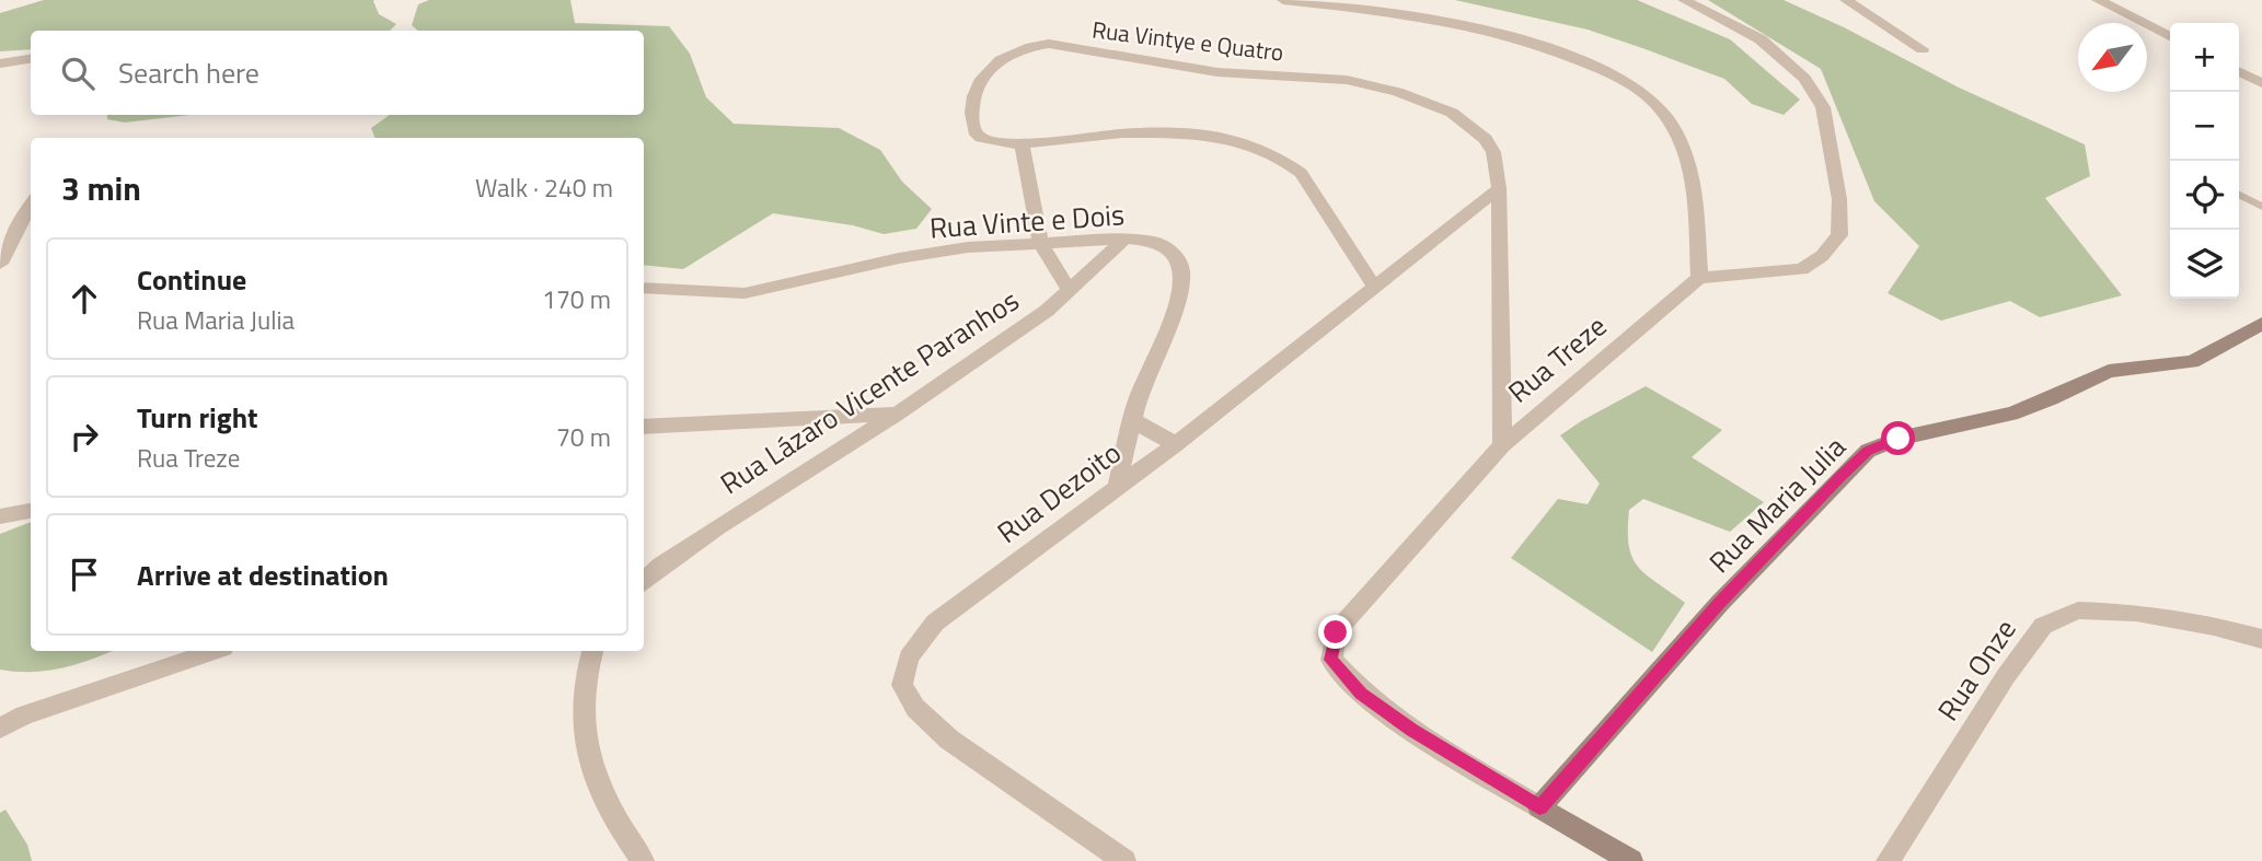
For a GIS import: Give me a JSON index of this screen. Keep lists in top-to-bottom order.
{
  "streets": {
    "street": [
      "Rua Vintye e Quatro",
      "Rua Vinte e Dois",
      "Rua Treze",
      "Rua Lázaro Vicente Paranhos",
      "Rua Dezoito",
      "Rua Maria Julia",
      "Rua Onze"
    ]
  },
  "crossings": [
    ["Rua Vintye e Quatro", "Rua Dezoito"],
    ["Rua Vinte e Dois", "Rua Lázaro Vicente Paranhos"],
    ["Rua Vinte e Dois", "Rua Dezoito"],
    ["Rua Treze", "Rua Maria Julia"]
  ],
  "north": "bottom left",
  "page": {
    "map_buttons": ["+", "−"],
    "search": "Search here",
    "heading": ["3 min", "Walk · 240 m"],
    "list": [
      ["Continue", "Rua Maria Julia", "170 m"],
      ["Turn right", "Rua Treze", "70 m"],
      "Arrive at destination"
    ]
  }
}
